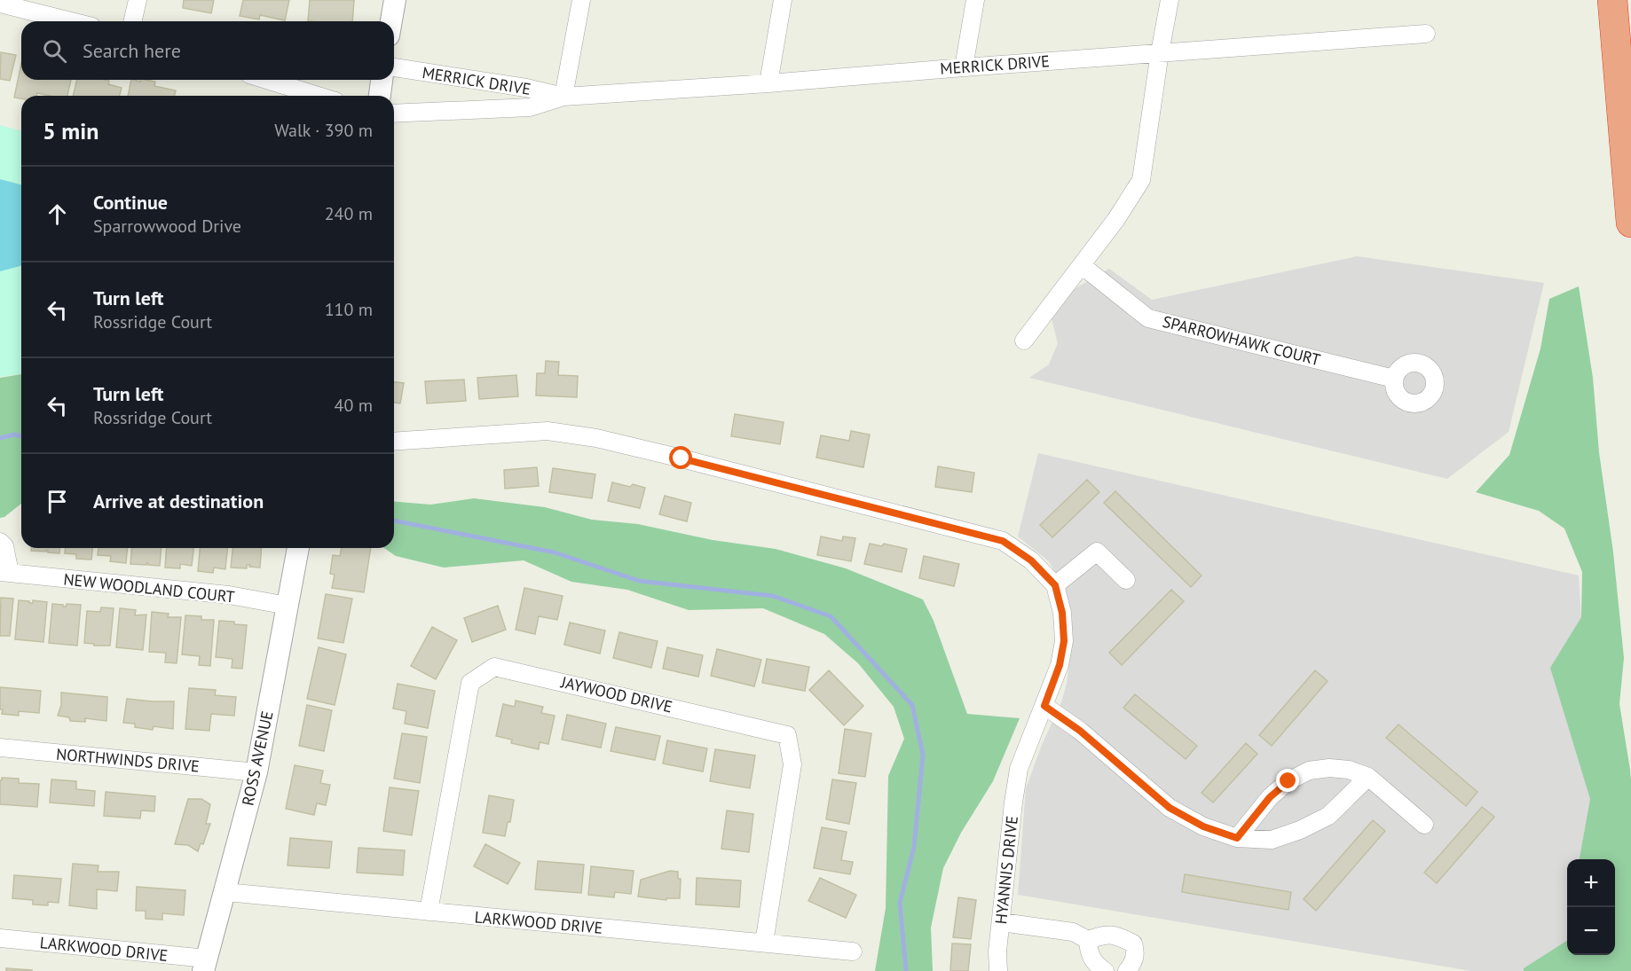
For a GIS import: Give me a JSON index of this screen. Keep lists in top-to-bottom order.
{
  "streets": {
    "street": [
      "MERRICK DRIVE",
      "SPARROWHAWK COURT",
      "NEW WOODLAND COURT",
      "JAYWOOD DRIVE",
      "ROSS AVENUE",
      "NORTHWINDS DRIVE",
      "HYANNIS DRIVE",
      "LARKWOOD DRIVE"
    ]
  },
  "crossings": [
    ["NEW WOODLAND COURT", "ROSS AVENUE"],
    ["JAYWOOD DRIVE", "LARKWOOD DRIVE"],
    ["ROSS AVENUE", "NORTHWINDS DRIVE"],
    ["ROSS AVENUE", "LARKWOOD DRIVE"]
  ],
  "page": {
    "search": "Search here",
    "heading": ["5 min", "Walk · 390 m"],
    "list": [
      ["Continue", "Sparrowwood Drive", "240 m"],
      ["Turn left", "Rossridge Court", "110 m"],
      ["Turn left", "Rossridge Court", "40 m"],
      "Arrive at destination"
    ],
    "map_buttons": ["+", "−"]
  }
}
